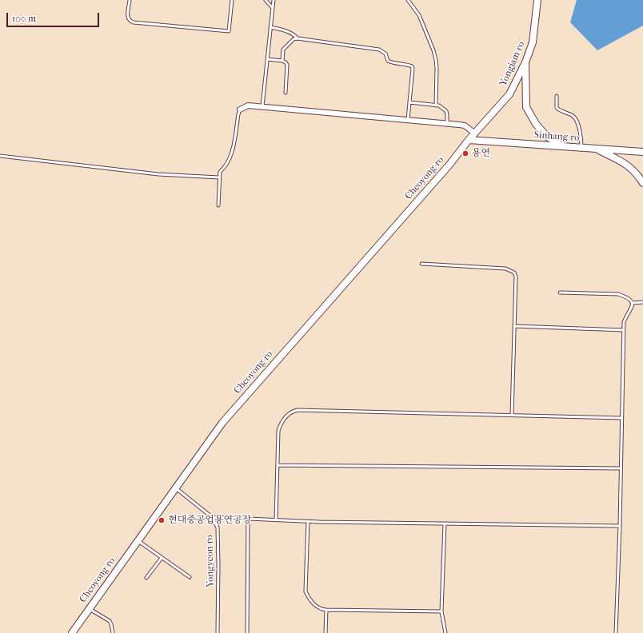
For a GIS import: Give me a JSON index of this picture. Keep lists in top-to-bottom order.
{
  "streets": {
    "street": ["Yongjam-ro", "Sinhang-ro", "Cheoyong-ro"],
    "lane": ["Yongyeon-ro"]
  },
  "crossings": [
    ["Yongjam-ro", "Sinhang-ro"],
    ["Yongjam-ro", "Cheoyong-ro"],
    ["Sinhang-ro", "Cheoyong-ro"]
  ],
  "places": ["용연", "현대중공업용연공장"],
  "scale_bar": "100 m"
}
